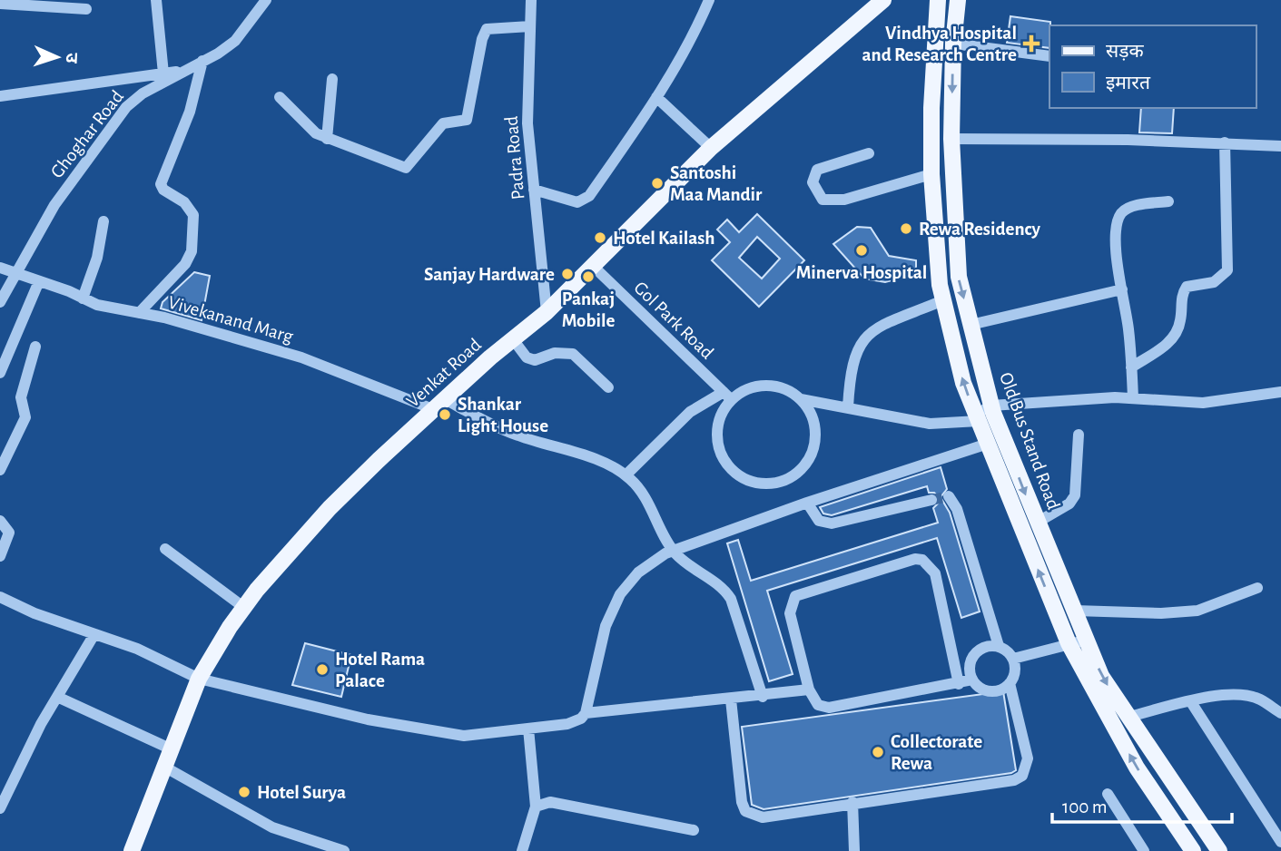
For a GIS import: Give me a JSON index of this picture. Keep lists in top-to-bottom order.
{
  "streets": {
    "main road": ["Venkat Road", "Old Bus Stand Road"],
    "street": [
      "Ghoghar Road",
      "Padra Road",
      "Vivekanand Marg",
      "Gol Park Road"
    ]
  },
  "crossings": [
    ["Ghoghar Road", "Vivekanand Marg"],
    ["Padra Road", "Venkat Road"],
    ["Vivekanand Marg", "Venkat Road"],
    ["Gol Park Road", "Venkat Road"]
  ],
  "places": {
    "health": ["Vindhya Hospital and Research Centre"],
    "other": [
      "Santoshi Maa Mandir",
      "Rewa Residency",
      "Hotel Kailash",
      "Minerva Hospital",
      "Sanjay Hardware",
      "Pankaj Mobile",
      "Shankar Light House",
      "Hotel Rama Palace",
      "Collectorate Rewa",
      "Hotel Surya"
    ]
  },
  "legend": ["सड़क", "इमारत"],
  "scale_bar": "100 m",
  "north": "right"
}
